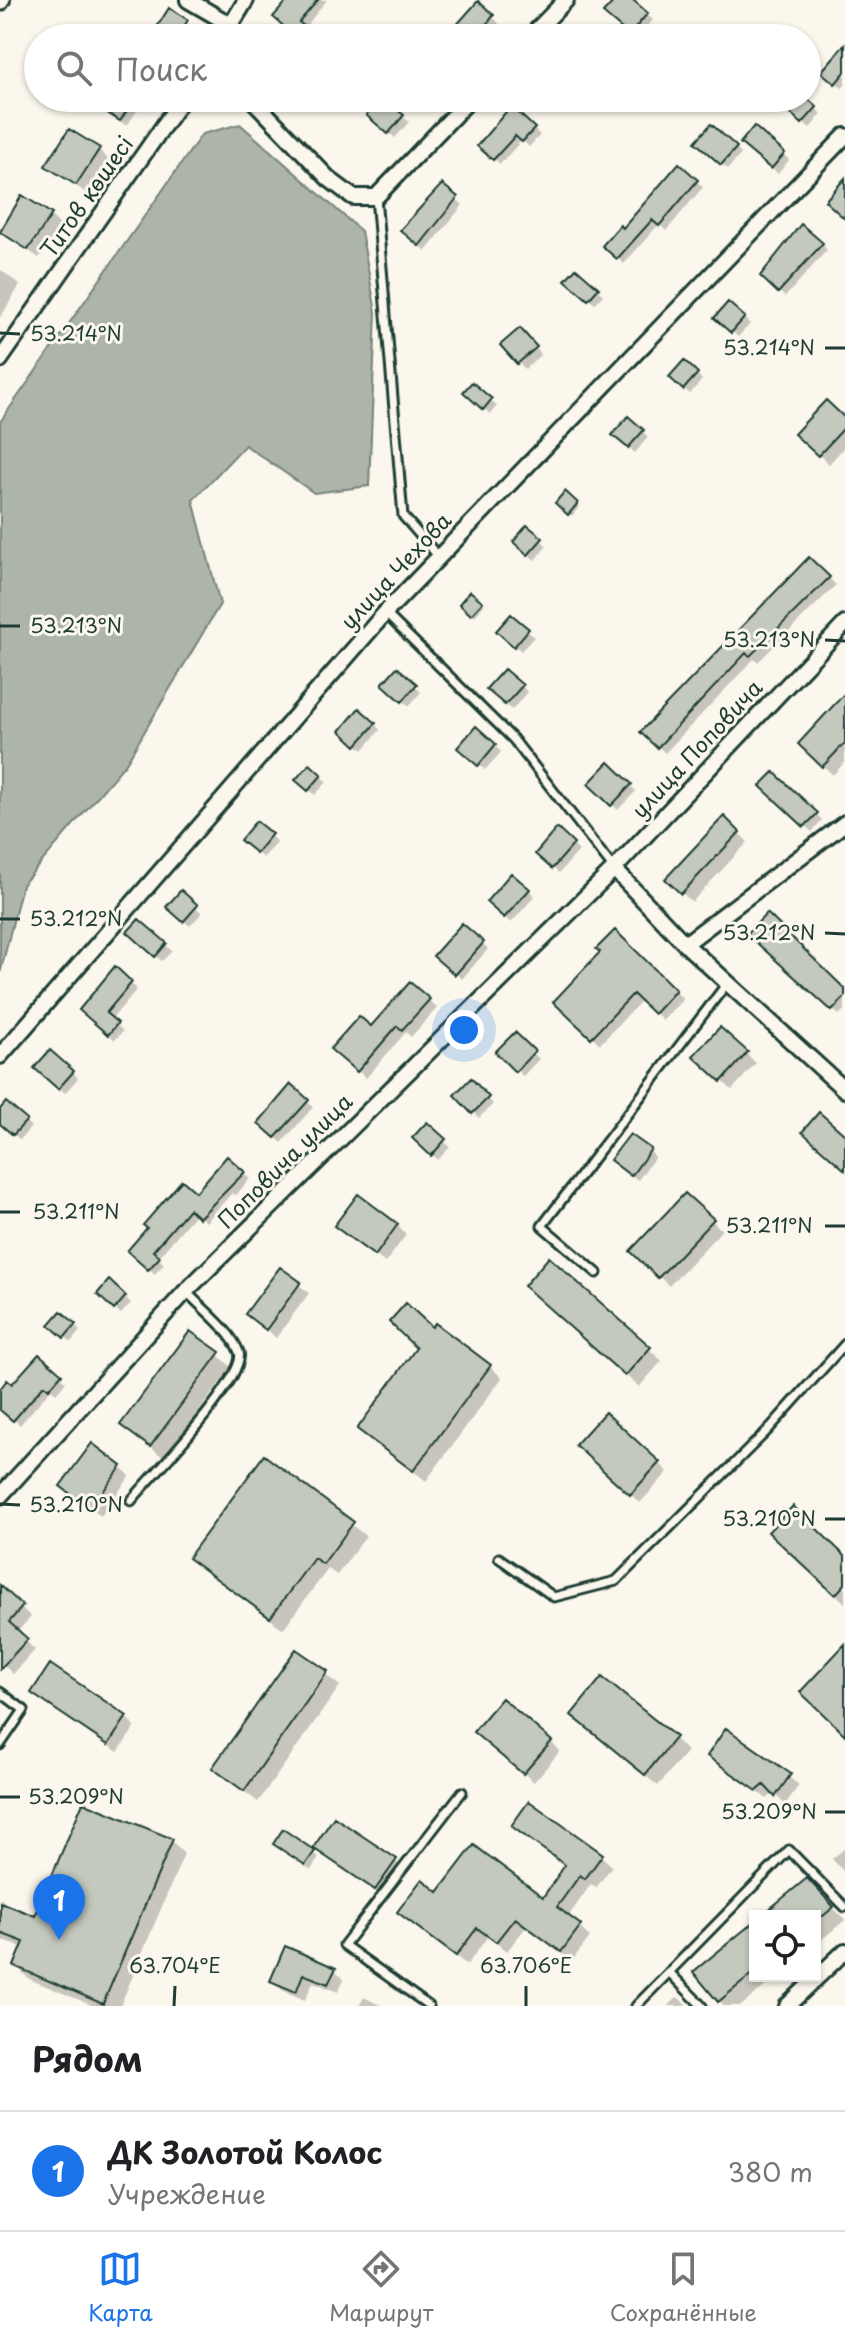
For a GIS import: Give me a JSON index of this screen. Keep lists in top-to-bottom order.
{
  "streets": {
    "street": [
      "Титов көшесі",
      "улица Чехова",
      "улица Поповича",
      "Поповича улица"
    ]
  },
  "crossings": [
    ["улица Поповича", "Поповича улица"]
  ],
  "page": {
    "search": "Поиск",
    "pins": "1",
    "heading": "Рядом",
    "list": [
      {
        "mark": "1",
        "name": "ДК Золотой Колос",
        "note": "Учреждение",
        "value": "380 m"
      }
    ],
    "nav": ["Карта", "Маршрут", "Сохранённые"]
  },
  "coordinates": [
    "53.214°N",
    "53.213°N",
    "53.212°N",
    "53.211°N",
    "53.210°N",
    "53.209°N",
    "63.704°E",
    "63.706°E"
  ]
}
